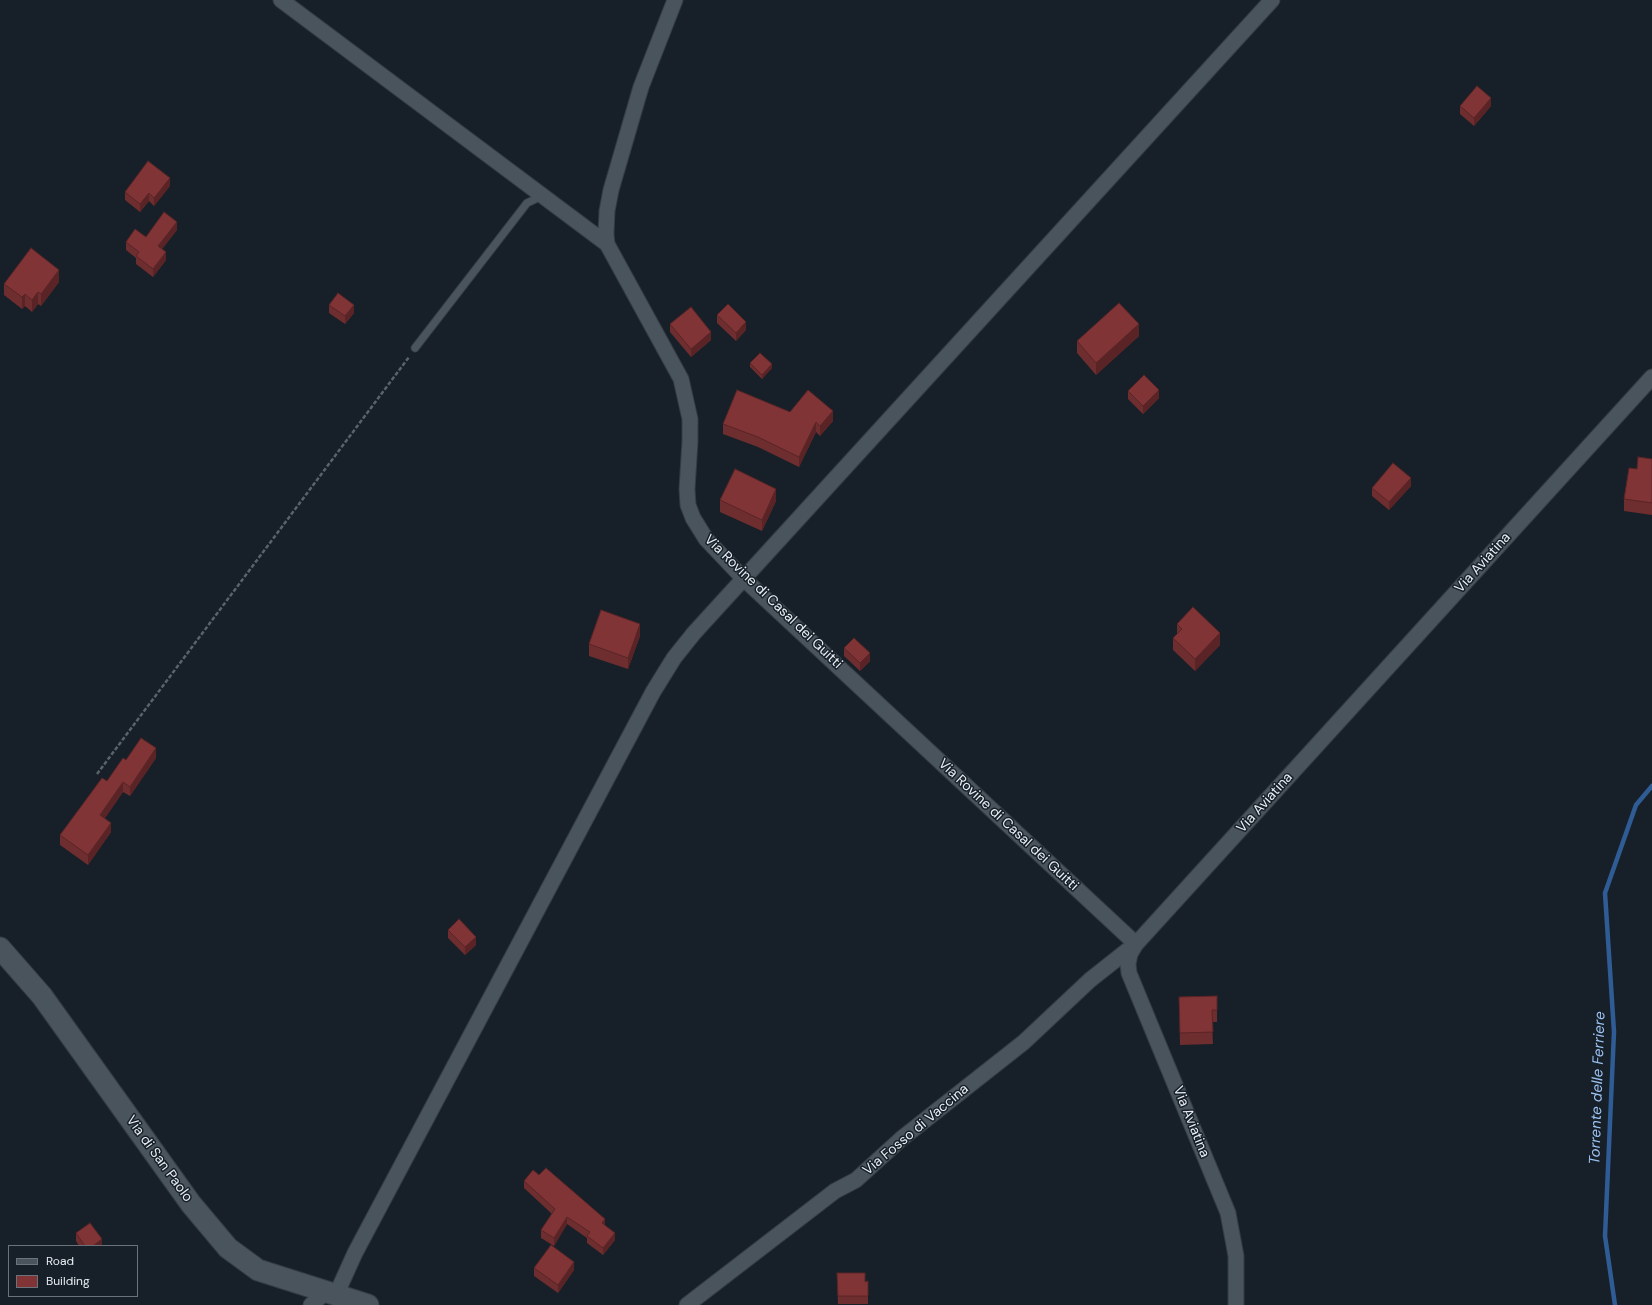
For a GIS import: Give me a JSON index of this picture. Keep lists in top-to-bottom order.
{
  "streets": {
    "street": [
      "Via Aviatina",
      "Via Rovine di Casal dei Guitti",
      "Via Fosso di Vaccina",
      "Via di San Paolo"
    ]
  },
  "crossings": [
    ["Via Aviatina", "Via Rovine di Casal dei Guitti"],
    ["Via Aviatina", "Via Fosso di Vaccina"],
    ["Via Rovine di Casal dei Guitti", "Via Fosso di Vaccina"]
  ],
  "water": ["Torrente delle Ferriere"],
  "legend": ["Road", "Building"]
}
